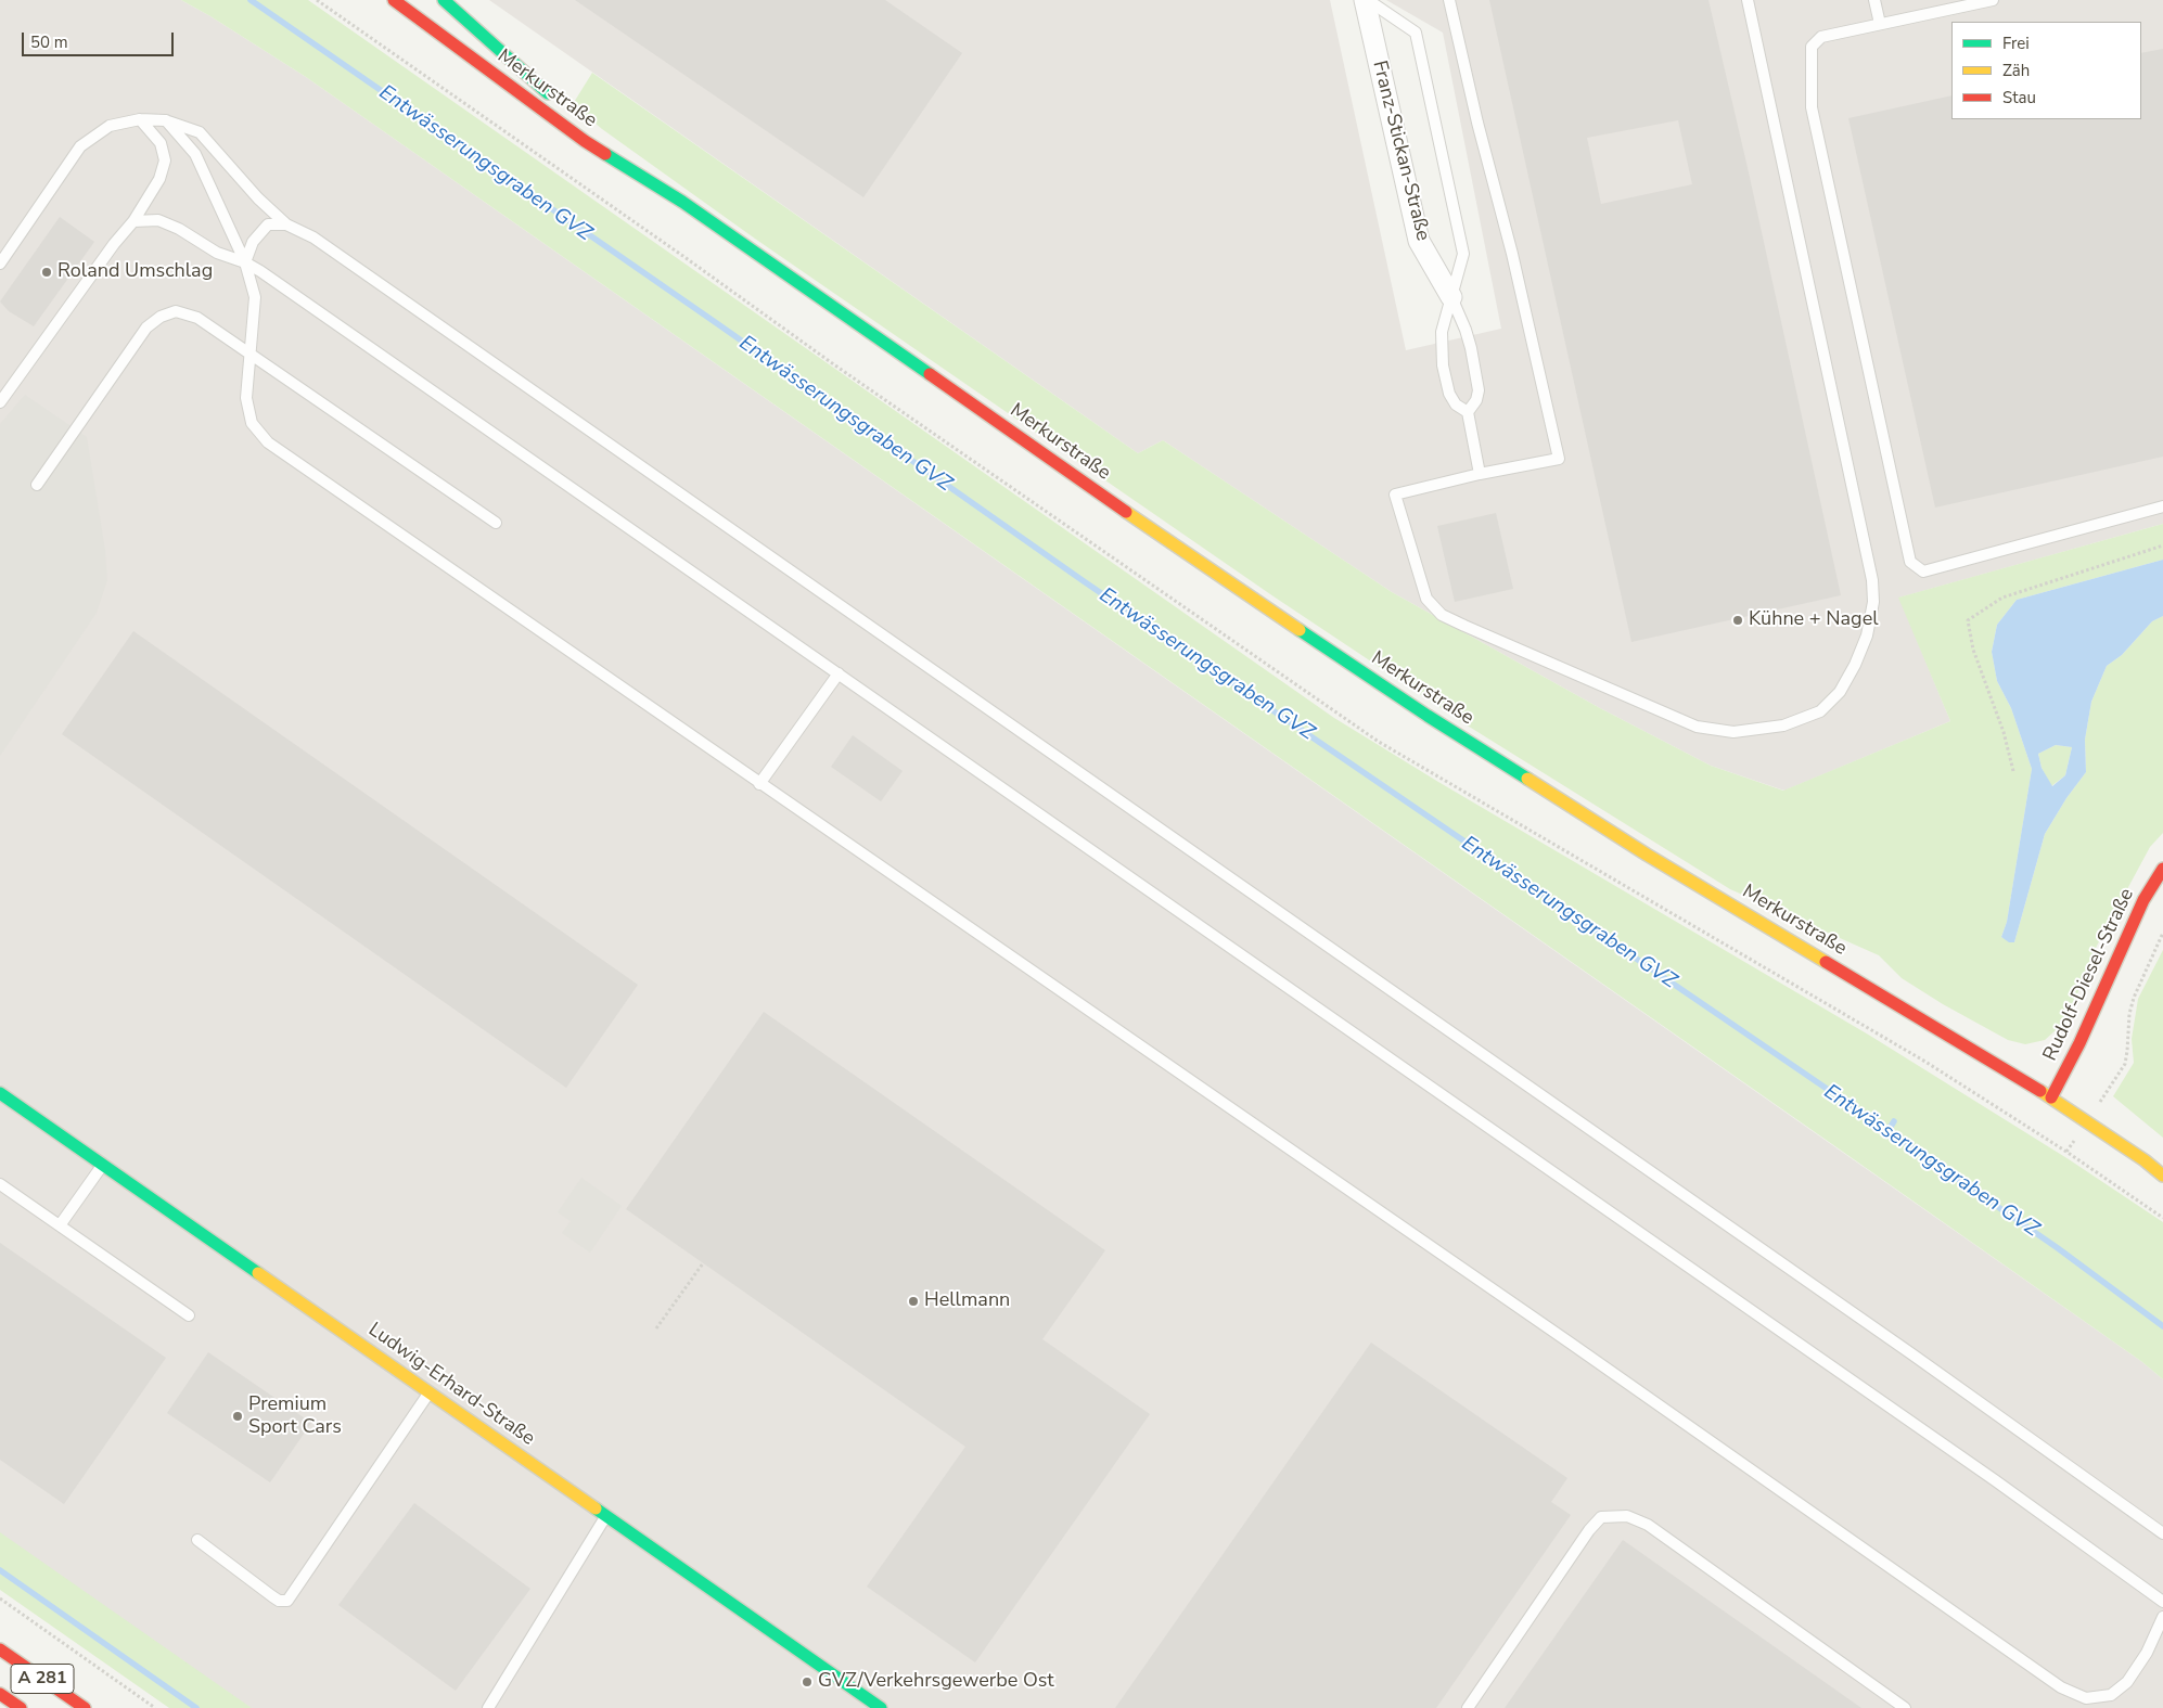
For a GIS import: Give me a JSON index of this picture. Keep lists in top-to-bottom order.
{
  "streets": {
    "main road": [
      "Merkurstraße",
      "Rudolf-Diesel-Straße",
      "Ludwig-Erhard-Straße",
      "A 281"
    ],
    "street": ["Franz-Stickan-Straße"]
  },
  "crossings": [
    ["Merkurstraße", "Rudolf-Diesel-Straße"]
  ],
  "water": ["Entwässerungsgraben GVZ"],
  "places": [
    "Roland Umschlag",
    "Kühne + Nagel",
    "Hellmann",
    "Premium Sport Cars",
    "GVZ/Verkehrsgewerbe Ost"
  ],
  "legend": ["Frei", "Zäh", "Stau"],
  "scale_bar": "50 m"
}
